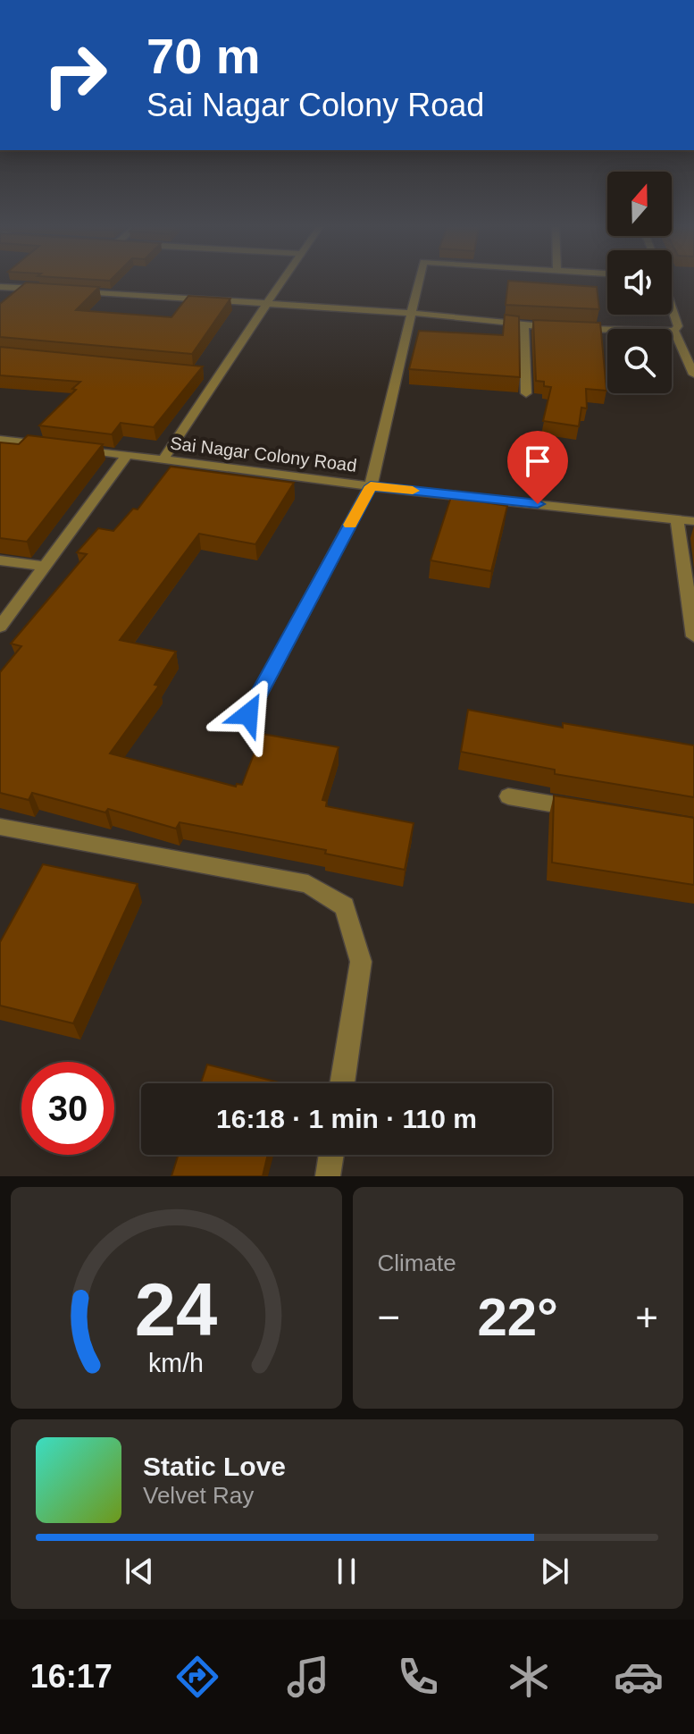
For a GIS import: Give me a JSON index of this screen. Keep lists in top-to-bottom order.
{
  "streets": {
    "street": ["Sai Nagar Colony Road"]
  },
  "north": "top",
  "page": {
    "turn": ["70 m", "Sai Nagar Colony Road"],
    "limit": "30",
    "trip": "16:18 · 1 min · 110 m",
    "tile": "Climate",
    "heat": ["−", "22°", "+"],
    "song": ["Static Love", "Velvet Ray"],
    "tabs": "16:17",
    "gauge": ["24", "km/h"]
  }
}
